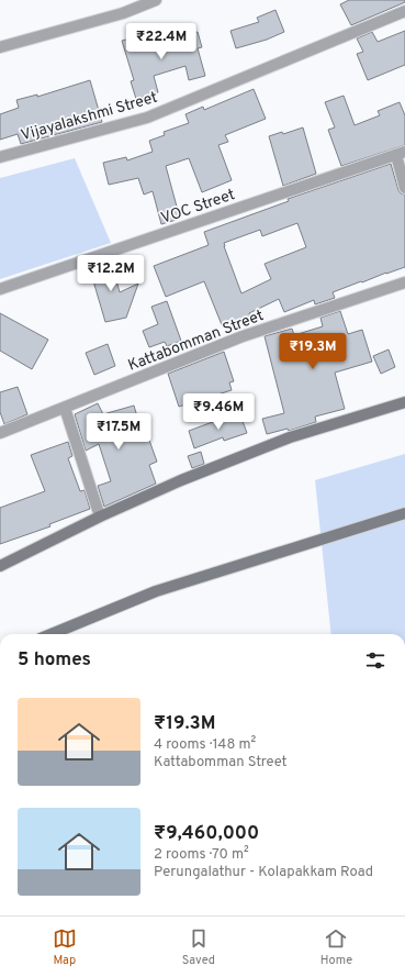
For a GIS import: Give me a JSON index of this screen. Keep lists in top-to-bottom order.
{
  "streets": {
    "street": ["Vijayalakshmi Street", "VOC Street", "Kattabomman Street"]
  },
  "page": {
    "price": [
      "₹22.4M",
      "₹12.2M",
      "₹19.3M",
      "₹9.46M",
      "₹17.5M"
    ],
    "heading": "5 homes",
    "list": [
      {
        "name": "₹19.3M",
        "note": "4 rooms · 148 m² · Kattabomman Street"
      },
      {
        "name": "₹9,460,000",
        "note": "2 rooms · 70 m² · Perungalathur - Kolapakkam Road"
      }
    ],
    "tabs": ["Map", "Saved", "Home"]
  }
}
